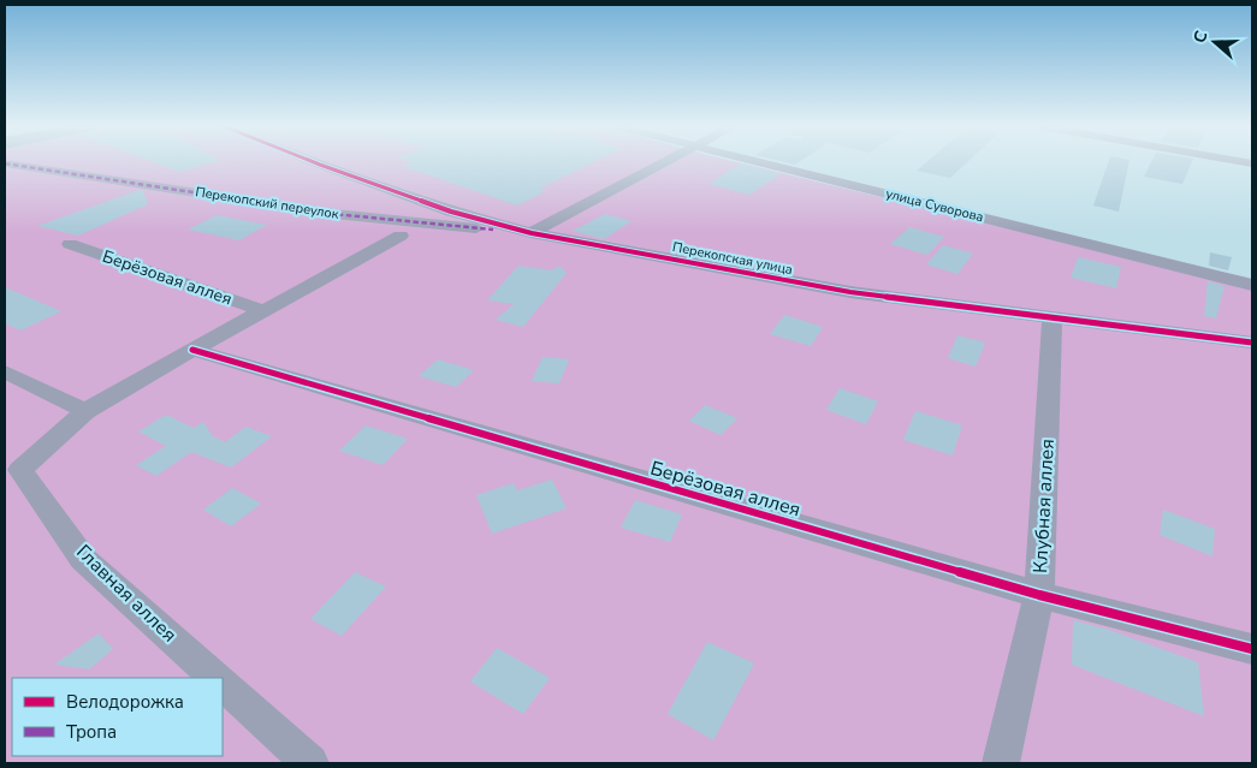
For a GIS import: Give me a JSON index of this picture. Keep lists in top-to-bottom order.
{
  "streets": {
    "street": [
      "Перекопский переулок",
      "улица Суворова",
      "Перекопская улица",
      "Берёзовая аллея",
      "Клубная аллея",
      "Главная аллея"
    ]
  },
  "crossings": [
    ["Перекопский переулок", "Перекопская улица"],
    ["Перекопская улица", "Клубная аллея"],
    ["Берёзовая аллея", "Клубная аллея"]
  ],
  "legend": ["Велодорожка", "Тропа"],
  "north": "left"
}
